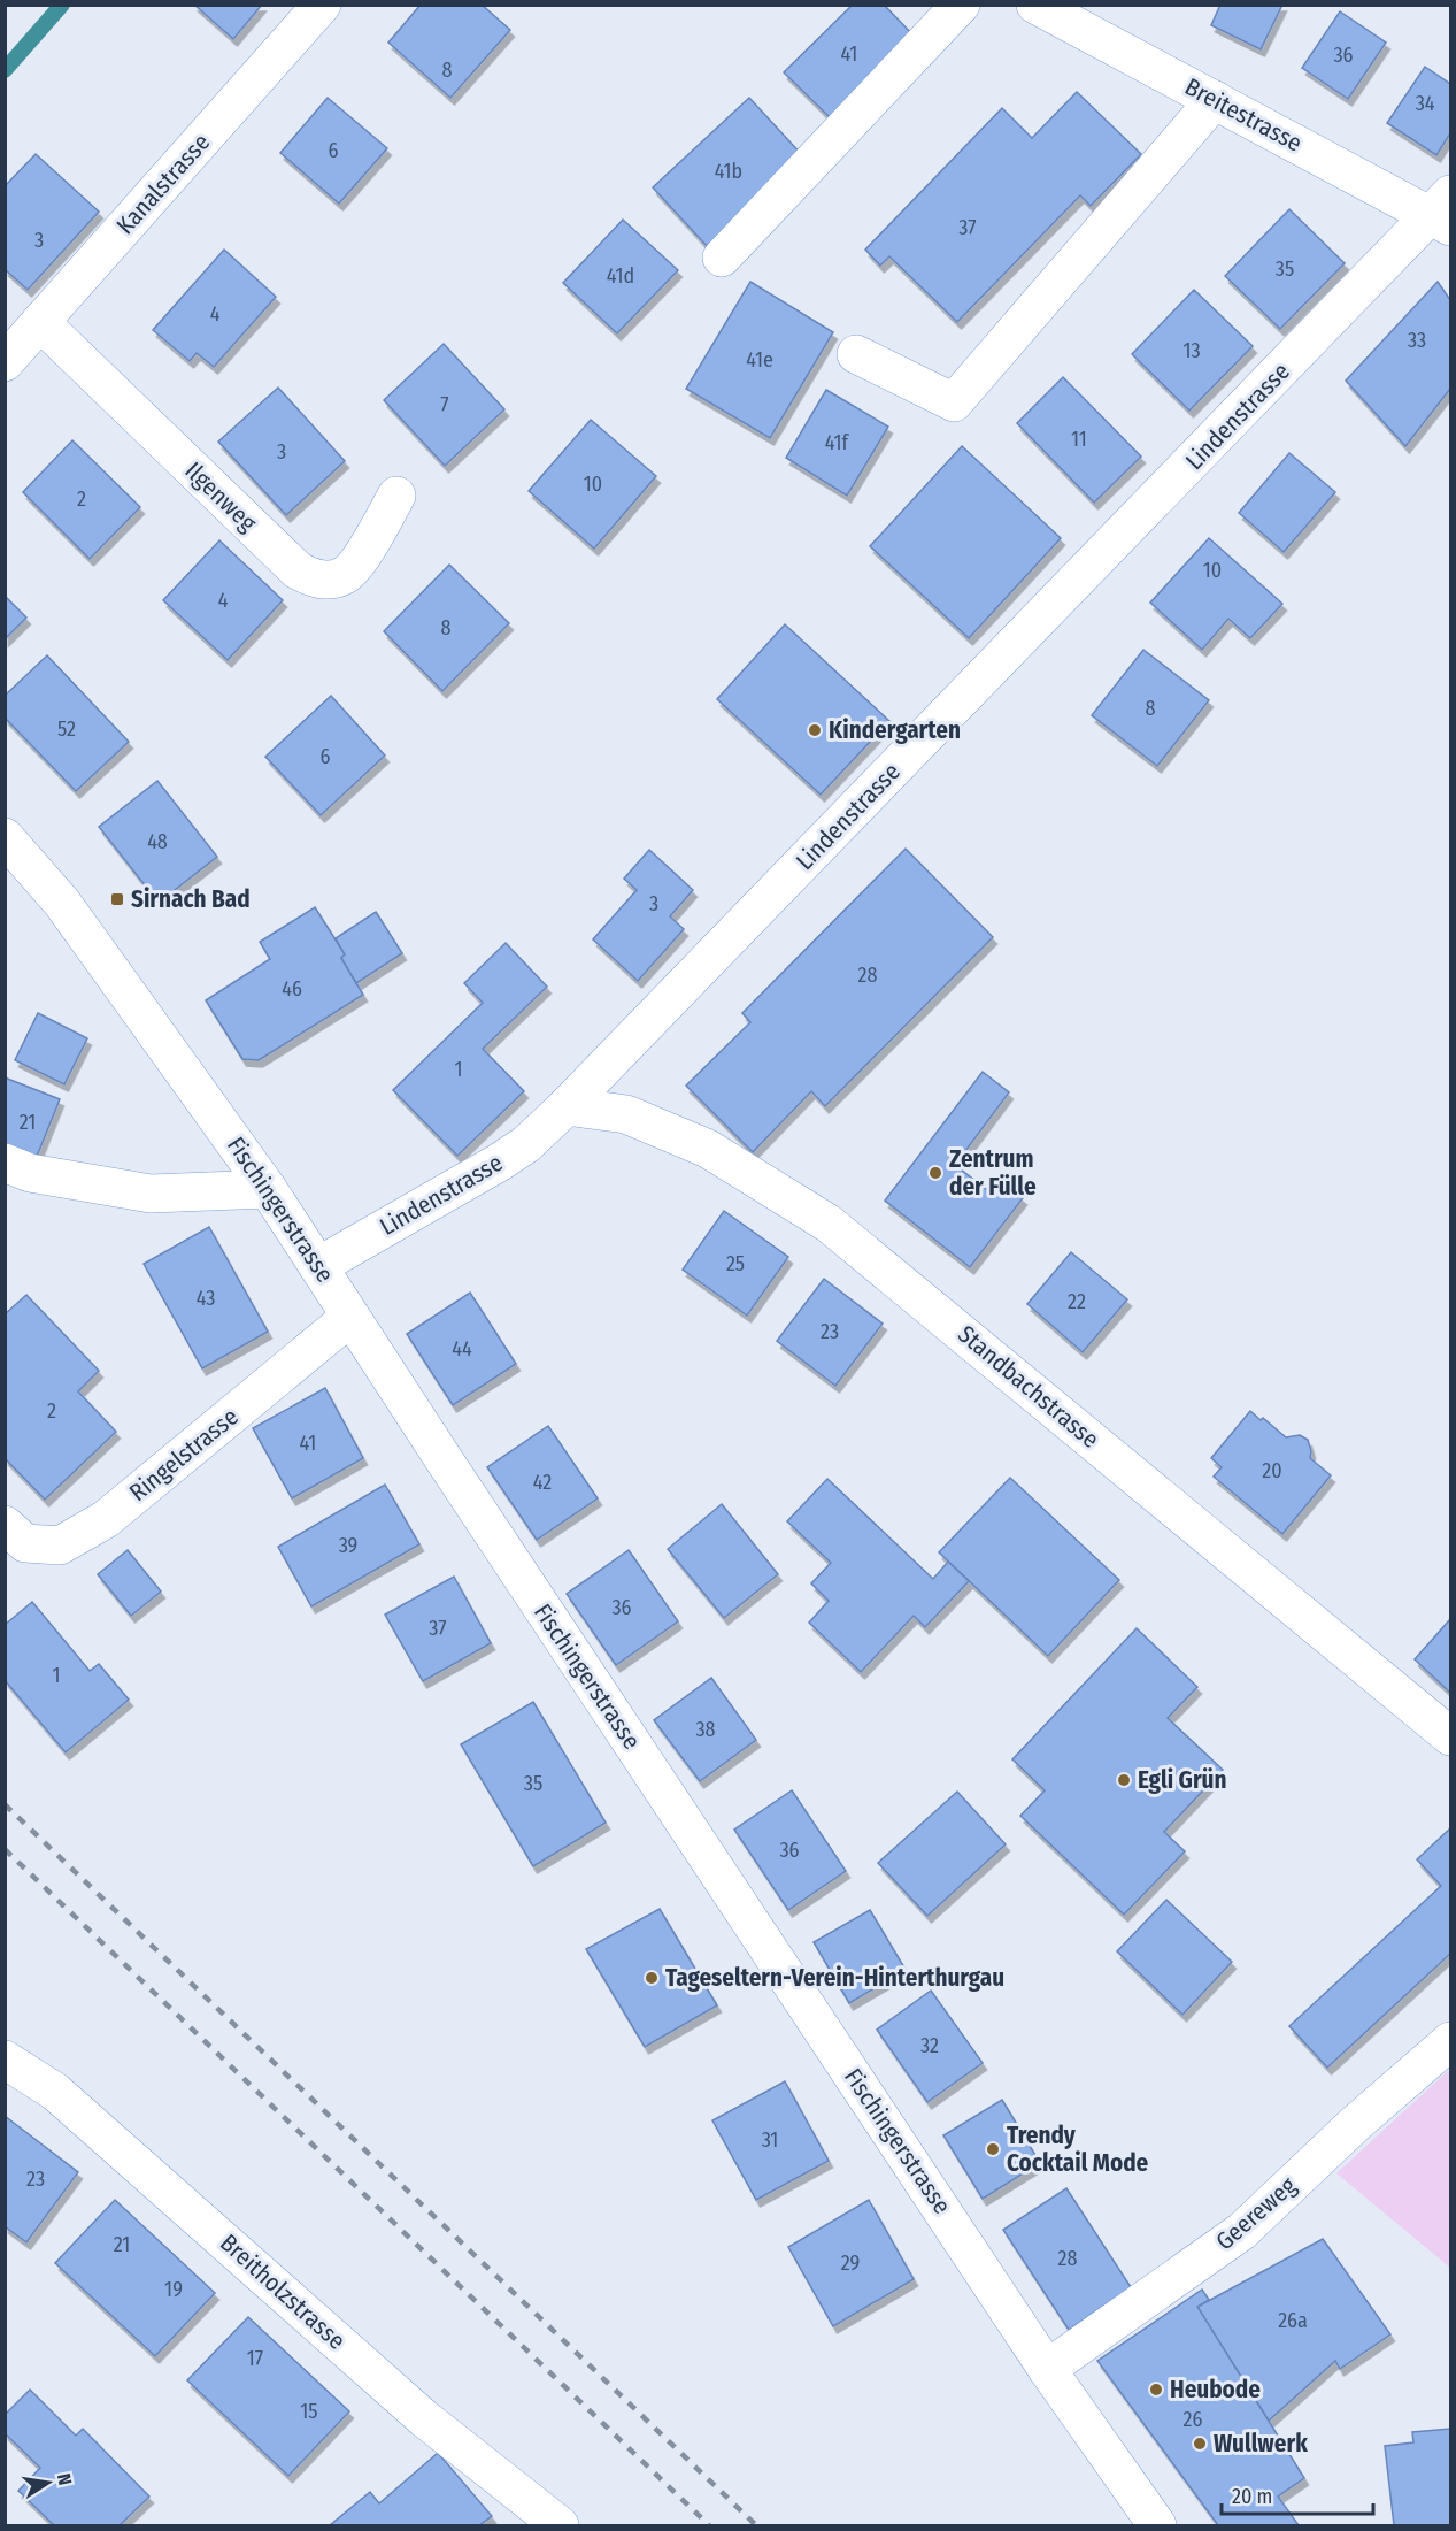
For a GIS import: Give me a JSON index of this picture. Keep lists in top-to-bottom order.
{
  "streets": {
    "street": [
      "Breitestrasse",
      "Kanalstrasse",
      "Lindenstrasse",
      "Ilgenweg",
      "Fischingerstrasse",
      "Standbachstrasse",
      "Ringelstrasse",
      "Geereweg",
      "Breitholzstrasse"
    ]
  },
  "crossings": [
    ["Breitestrasse", "Lindenstrasse"],
    ["Kanalstrasse", "Ilgenweg"],
    ["Lindenstrasse", "Fischingerstrasse"],
    ["Lindenstrasse", "Standbachstrasse"],
    ["Fischingerstrasse", "Ringelstrasse"],
    ["Fischingerstrasse", "Geereweg"]
  ],
  "places": {
    "other": [
      "Kindergarten",
      "Zentrum der Fülle",
      "Egli Grün",
      "Tageseltern-Verein-Hinterthurgau",
      "Trendy Cocktail Mode",
      "Heubode",
      "Wullwerk"
    ],
    "transit": ["Sirnach Bad"]
  },
  "house_numbers": [
    "41",
    "36",
    "8",
    "34",
    "6",
    "41b",
    "37",
    "3",
    "35",
    "41d",
    "4",
    "33",
    "13",
    "41e",
    "7",
    "11",
    "41f",
    "3",
    "10",
    "2",
    "10",
    "4",
    "8",
    "8",
    "52",
    "6",
    "48",
    "3",
    "28",
    "46",
    "1",
    "21",
    "25",
    "43",
    "22",
    "23",
    "44",
    "2",
    "41",
    "20",
    "42",
    "39",
    "36",
    "37",
    "1",
    "38",
    "35",
    "36",
    "32",
    "31",
    "23",
    "21",
    "28",
    "29",
    "19",
    "26a",
    "17",
    "15",
    "26"
  ],
  "scale_bar": "20 m",
  "north": "right"
}
